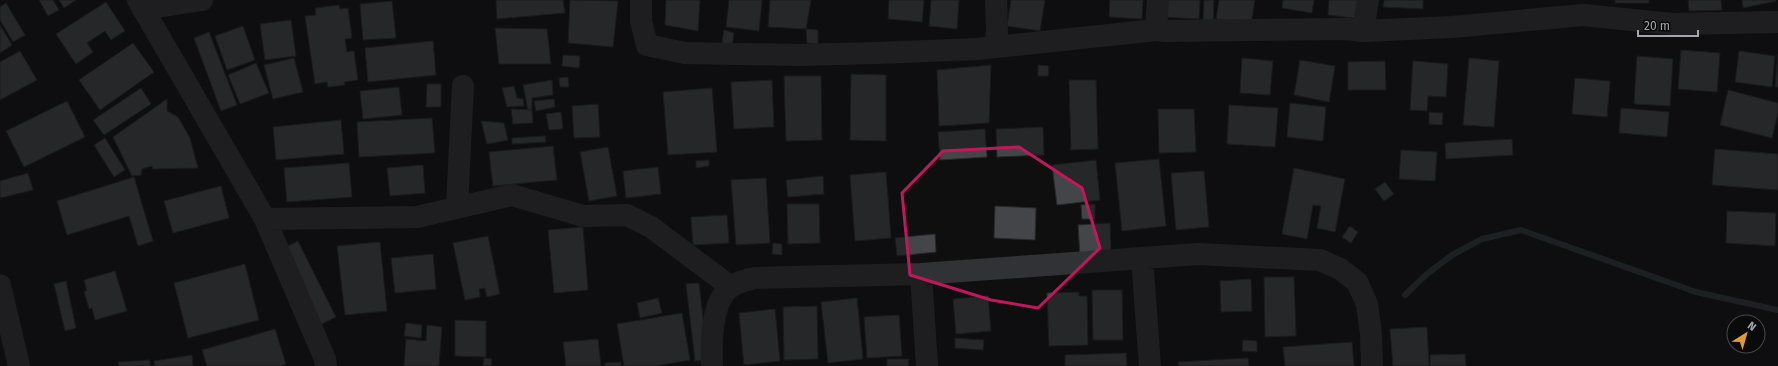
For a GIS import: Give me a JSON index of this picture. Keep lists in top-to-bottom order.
{
  "scale_bar": "20 m",
  "north": "top right"
}
